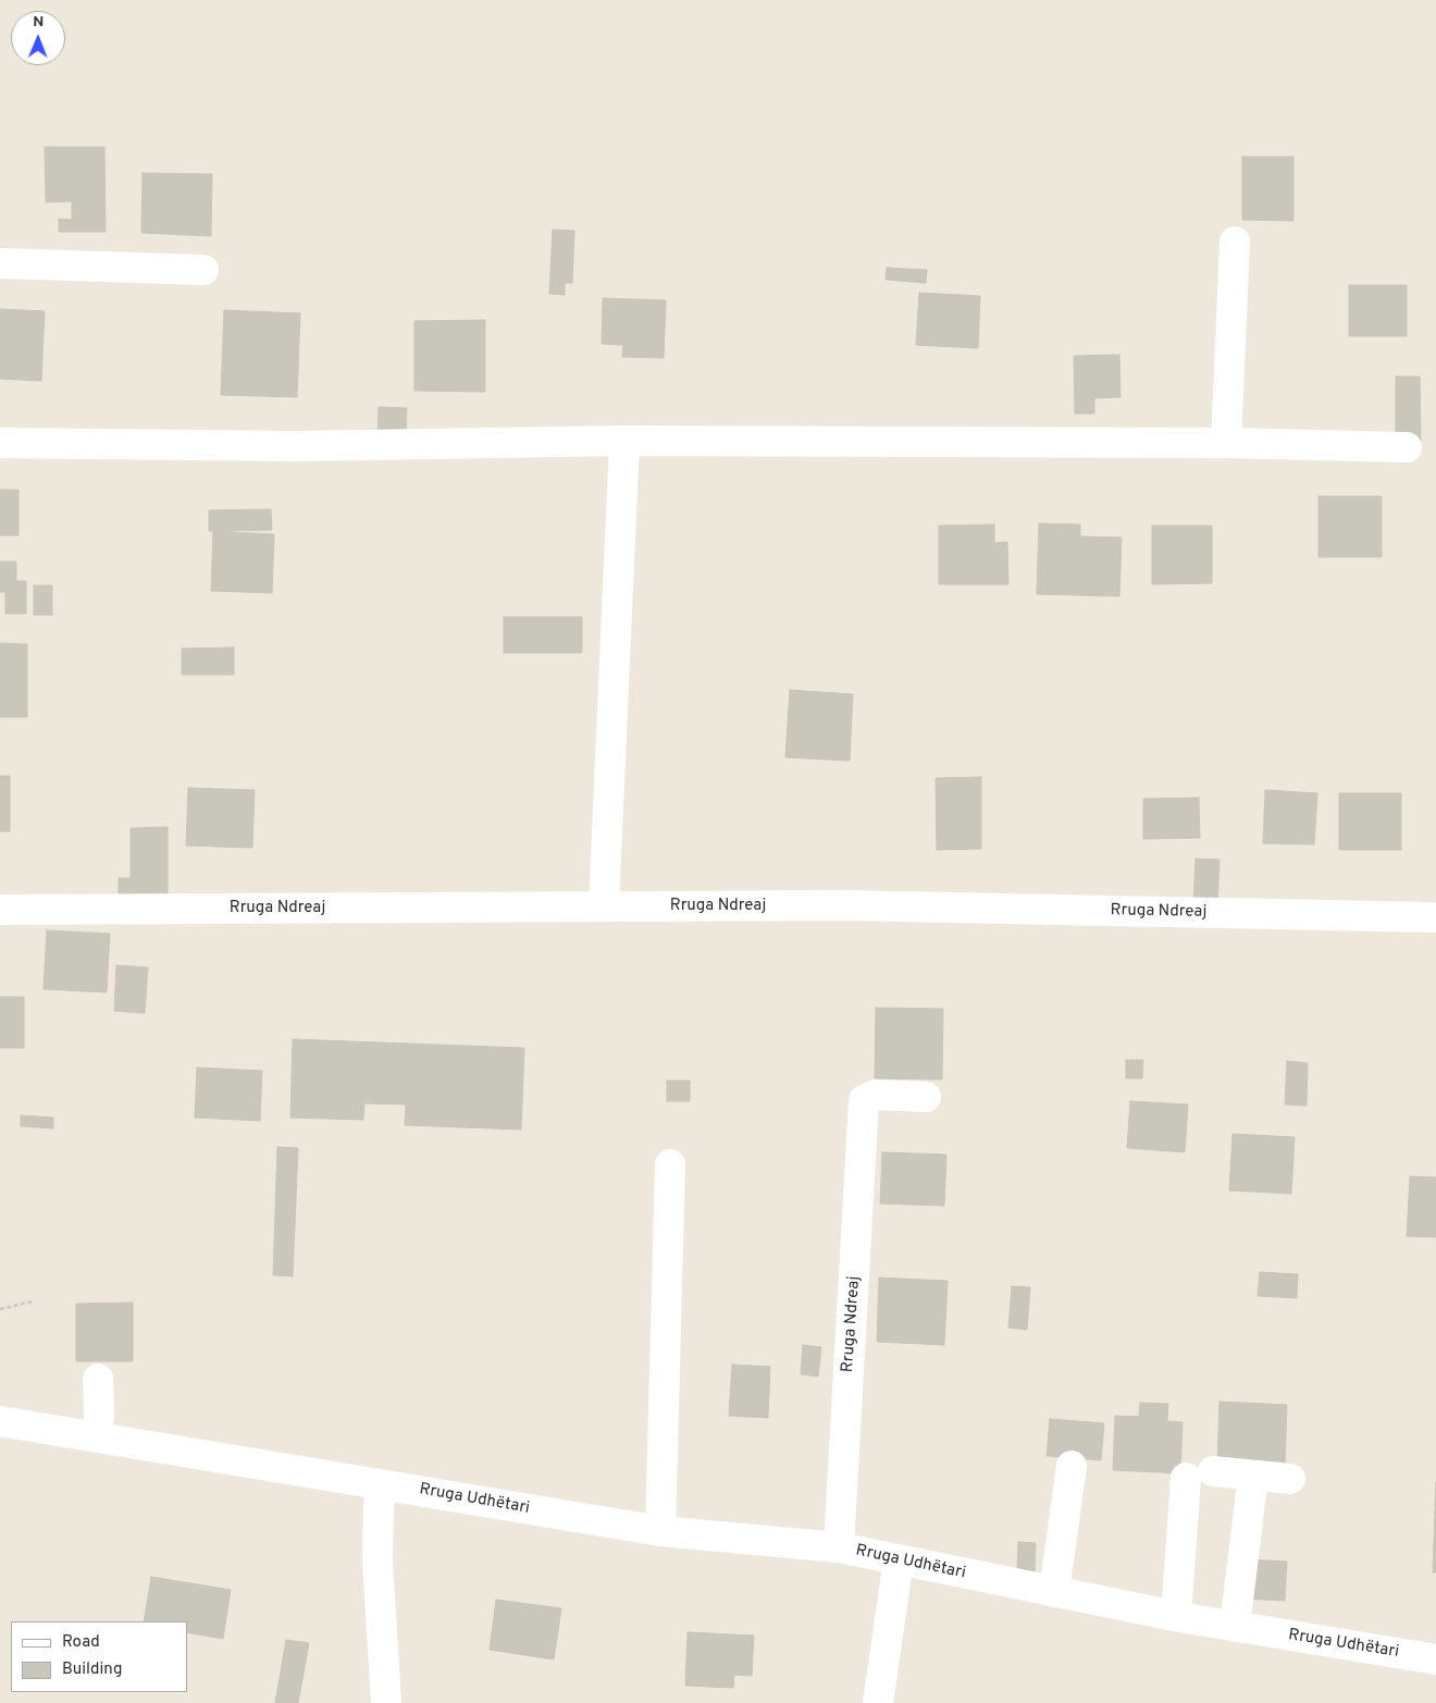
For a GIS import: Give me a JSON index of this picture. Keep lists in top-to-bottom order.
{
  "streets": {
    "street": ["Rruga Ndreaj", "Rruga Udhëtari"]
  },
  "crossings": [
    ["Rruga Ndreaj", "Rruga Udhëtari"]
  ],
  "legend": ["Road", "Building"],
  "north": "top"
}
